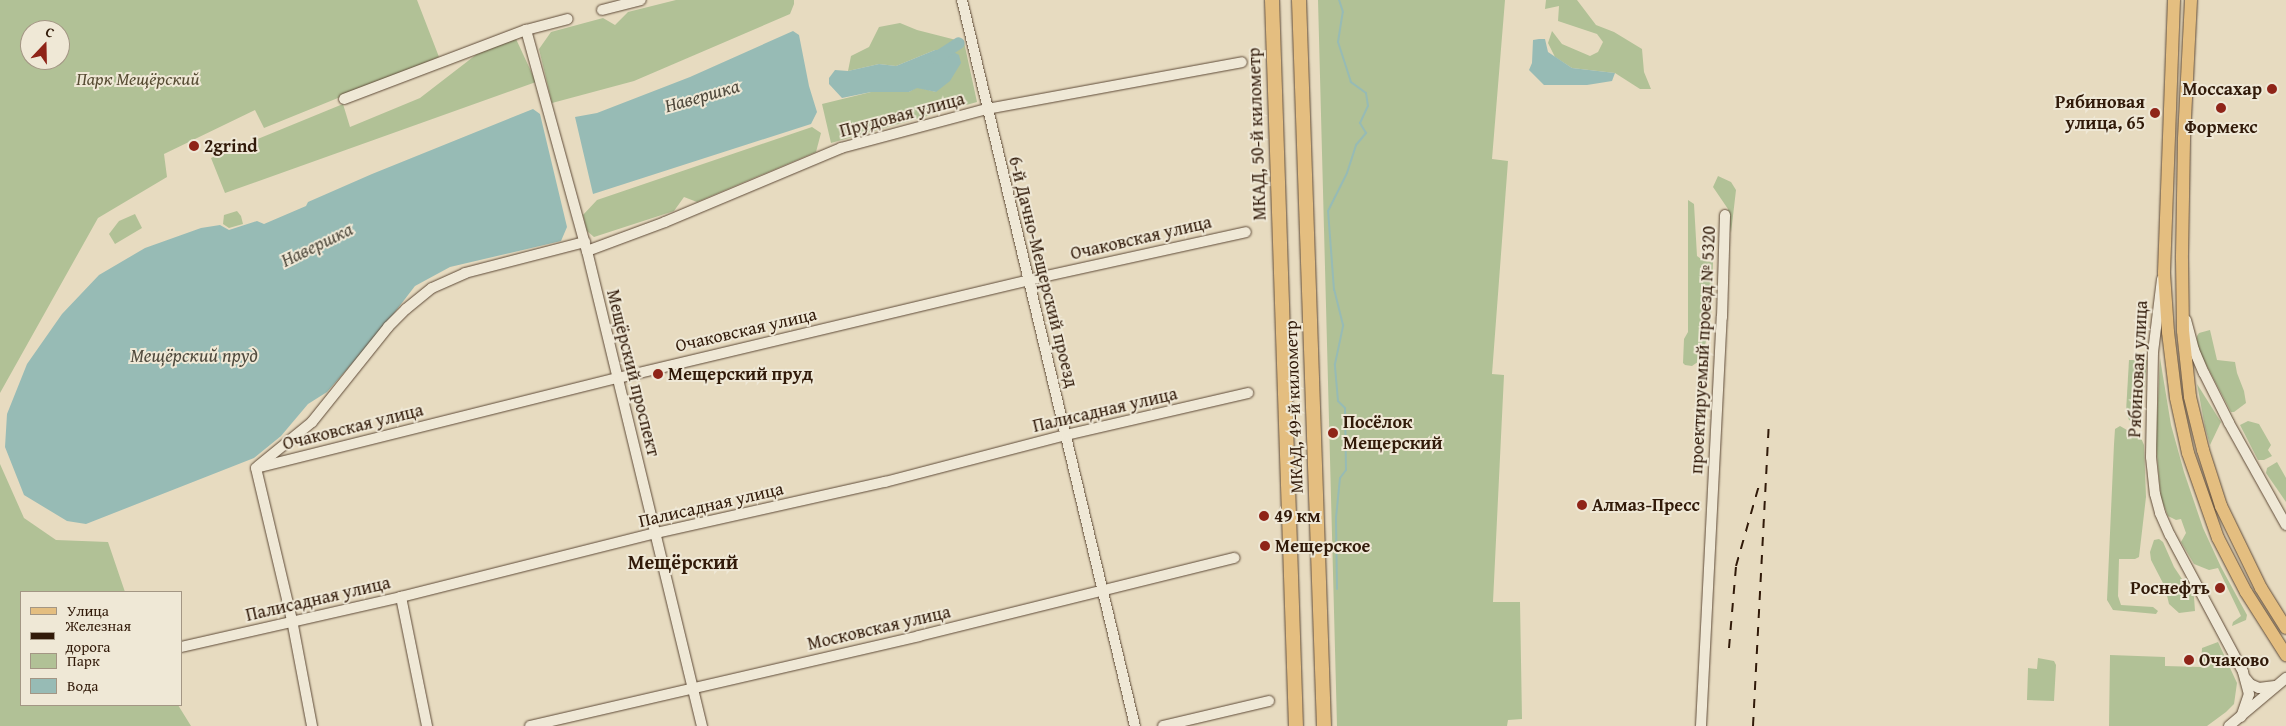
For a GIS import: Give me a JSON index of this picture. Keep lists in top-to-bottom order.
{
  "streets": {
    "highway": ["МКАД, 50-й километр", "МКАД, 49-й километр"],
    "main road": ["Рябиновая улица"],
    "street": [
      "Прудовая улица",
      "Очаковская улица",
      "6-й Дачно-Мещерский проезд",
      "проектируемый проезд № 5320",
      "Мещёрский проспект",
      "Палисадная улица",
      "Московская улица"
    ]
  },
  "crossings": [
    ["Прудовая улица", "Очаковская улица"],
    ["Прудовая улица", "6-й Дачно-Мещерский проезд"],
    ["Прудовая улица", "Мещёрский проспект"],
    ["МКАД, 50-й километр", "МКАД, 49-й километр"],
    ["Очаковская улица", "6-й Дачно-Мещерский проезд"],
    ["Очаковская улица", "Мещёрский проспект"],
    ["6-й Дачно-Мещерский проезд", "Палисадная улица"],
    ["6-й Дачно-Мещерский проезд", "Московская улица"],
    ["Мещёрский проспект", "Палисадная улица"],
    ["Мещёрский проспект", "Московская улица"]
  ],
  "districts": ["Мещёрский"],
  "water": ["Навершка", "Мещёрский пруд"],
  "parks": ["Парк Мещёрский"],
  "places": [
    "Моссахар",
    "Формекс",
    "Рябиновая улица, 65",
    "2grind",
    "Мещерский пруд",
    "Посёлок Мещерский",
    "Алмаз-Пресс",
    "49 км",
    "Мещерское",
    "Роснефть",
    "Очаково"
  ],
  "legend": [
    "Улица",
    "Железная дорога",
    "Парк",
    "Вода"
  ],
  "north": "top"
}
